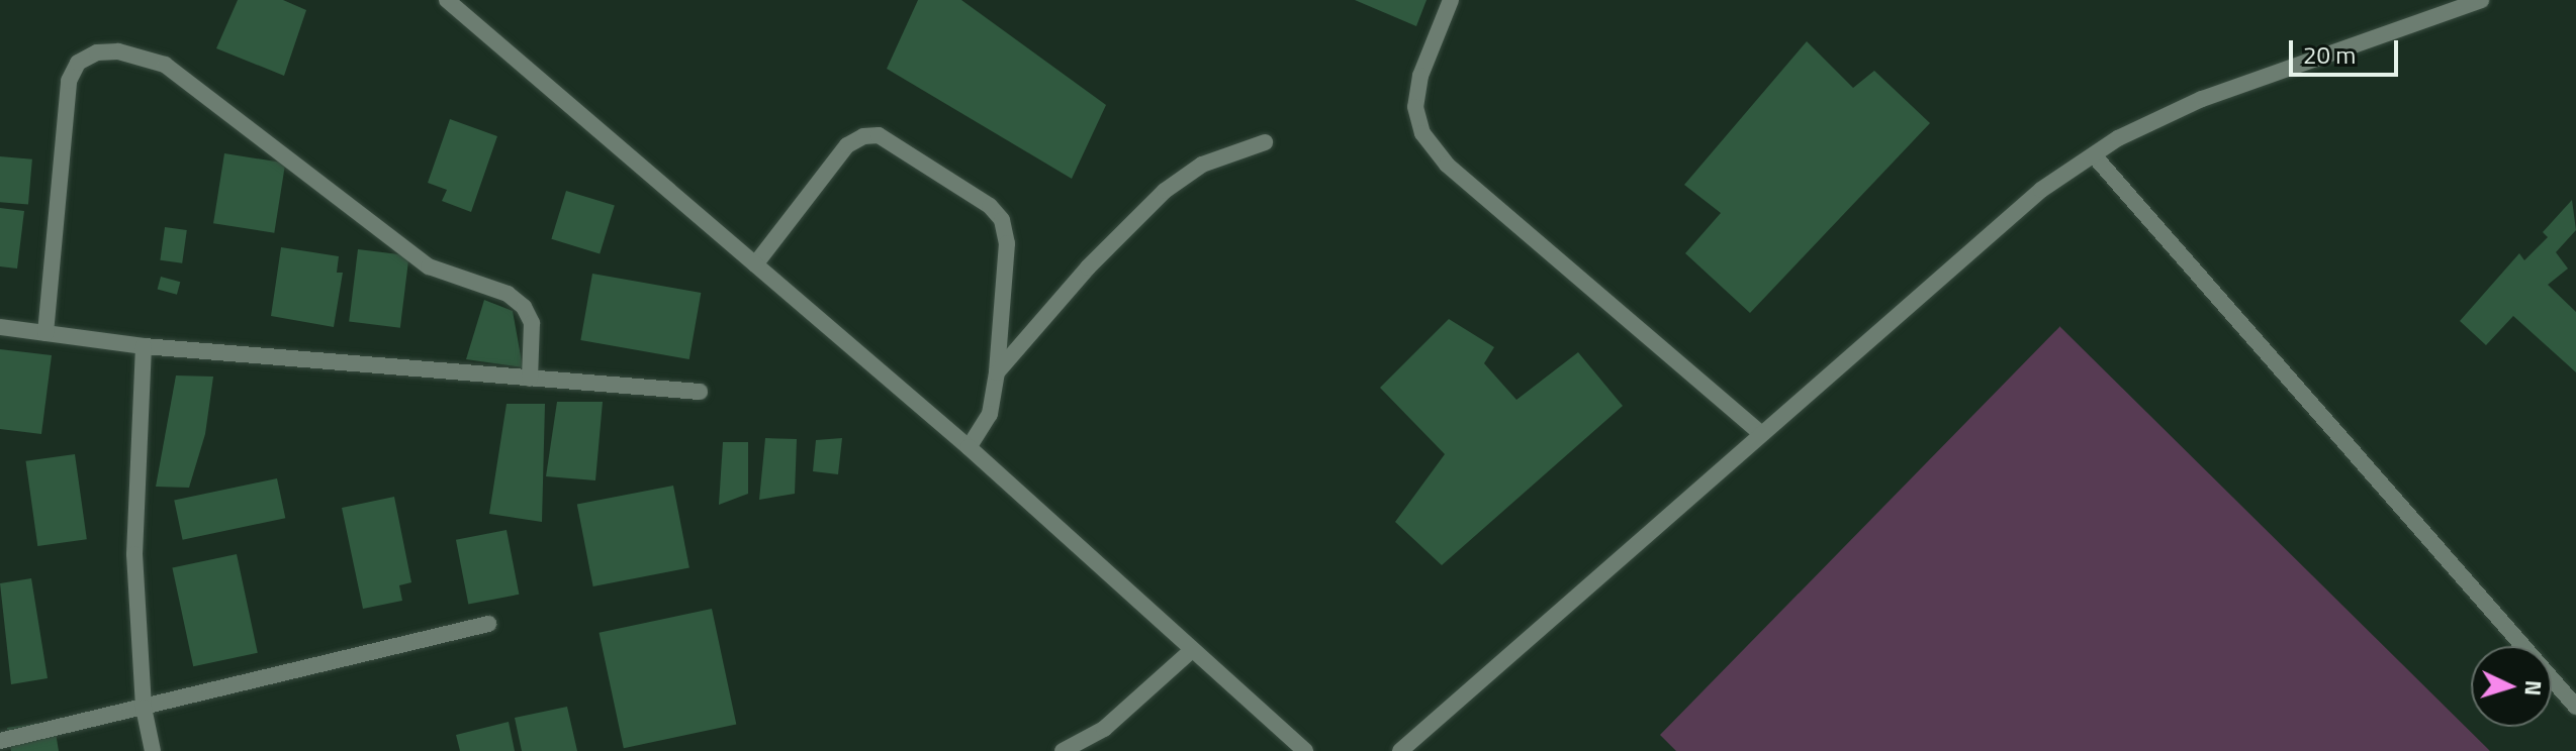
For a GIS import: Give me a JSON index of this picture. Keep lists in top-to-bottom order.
{
  "scale_bar": "20 m",
  "north": "right"
}
